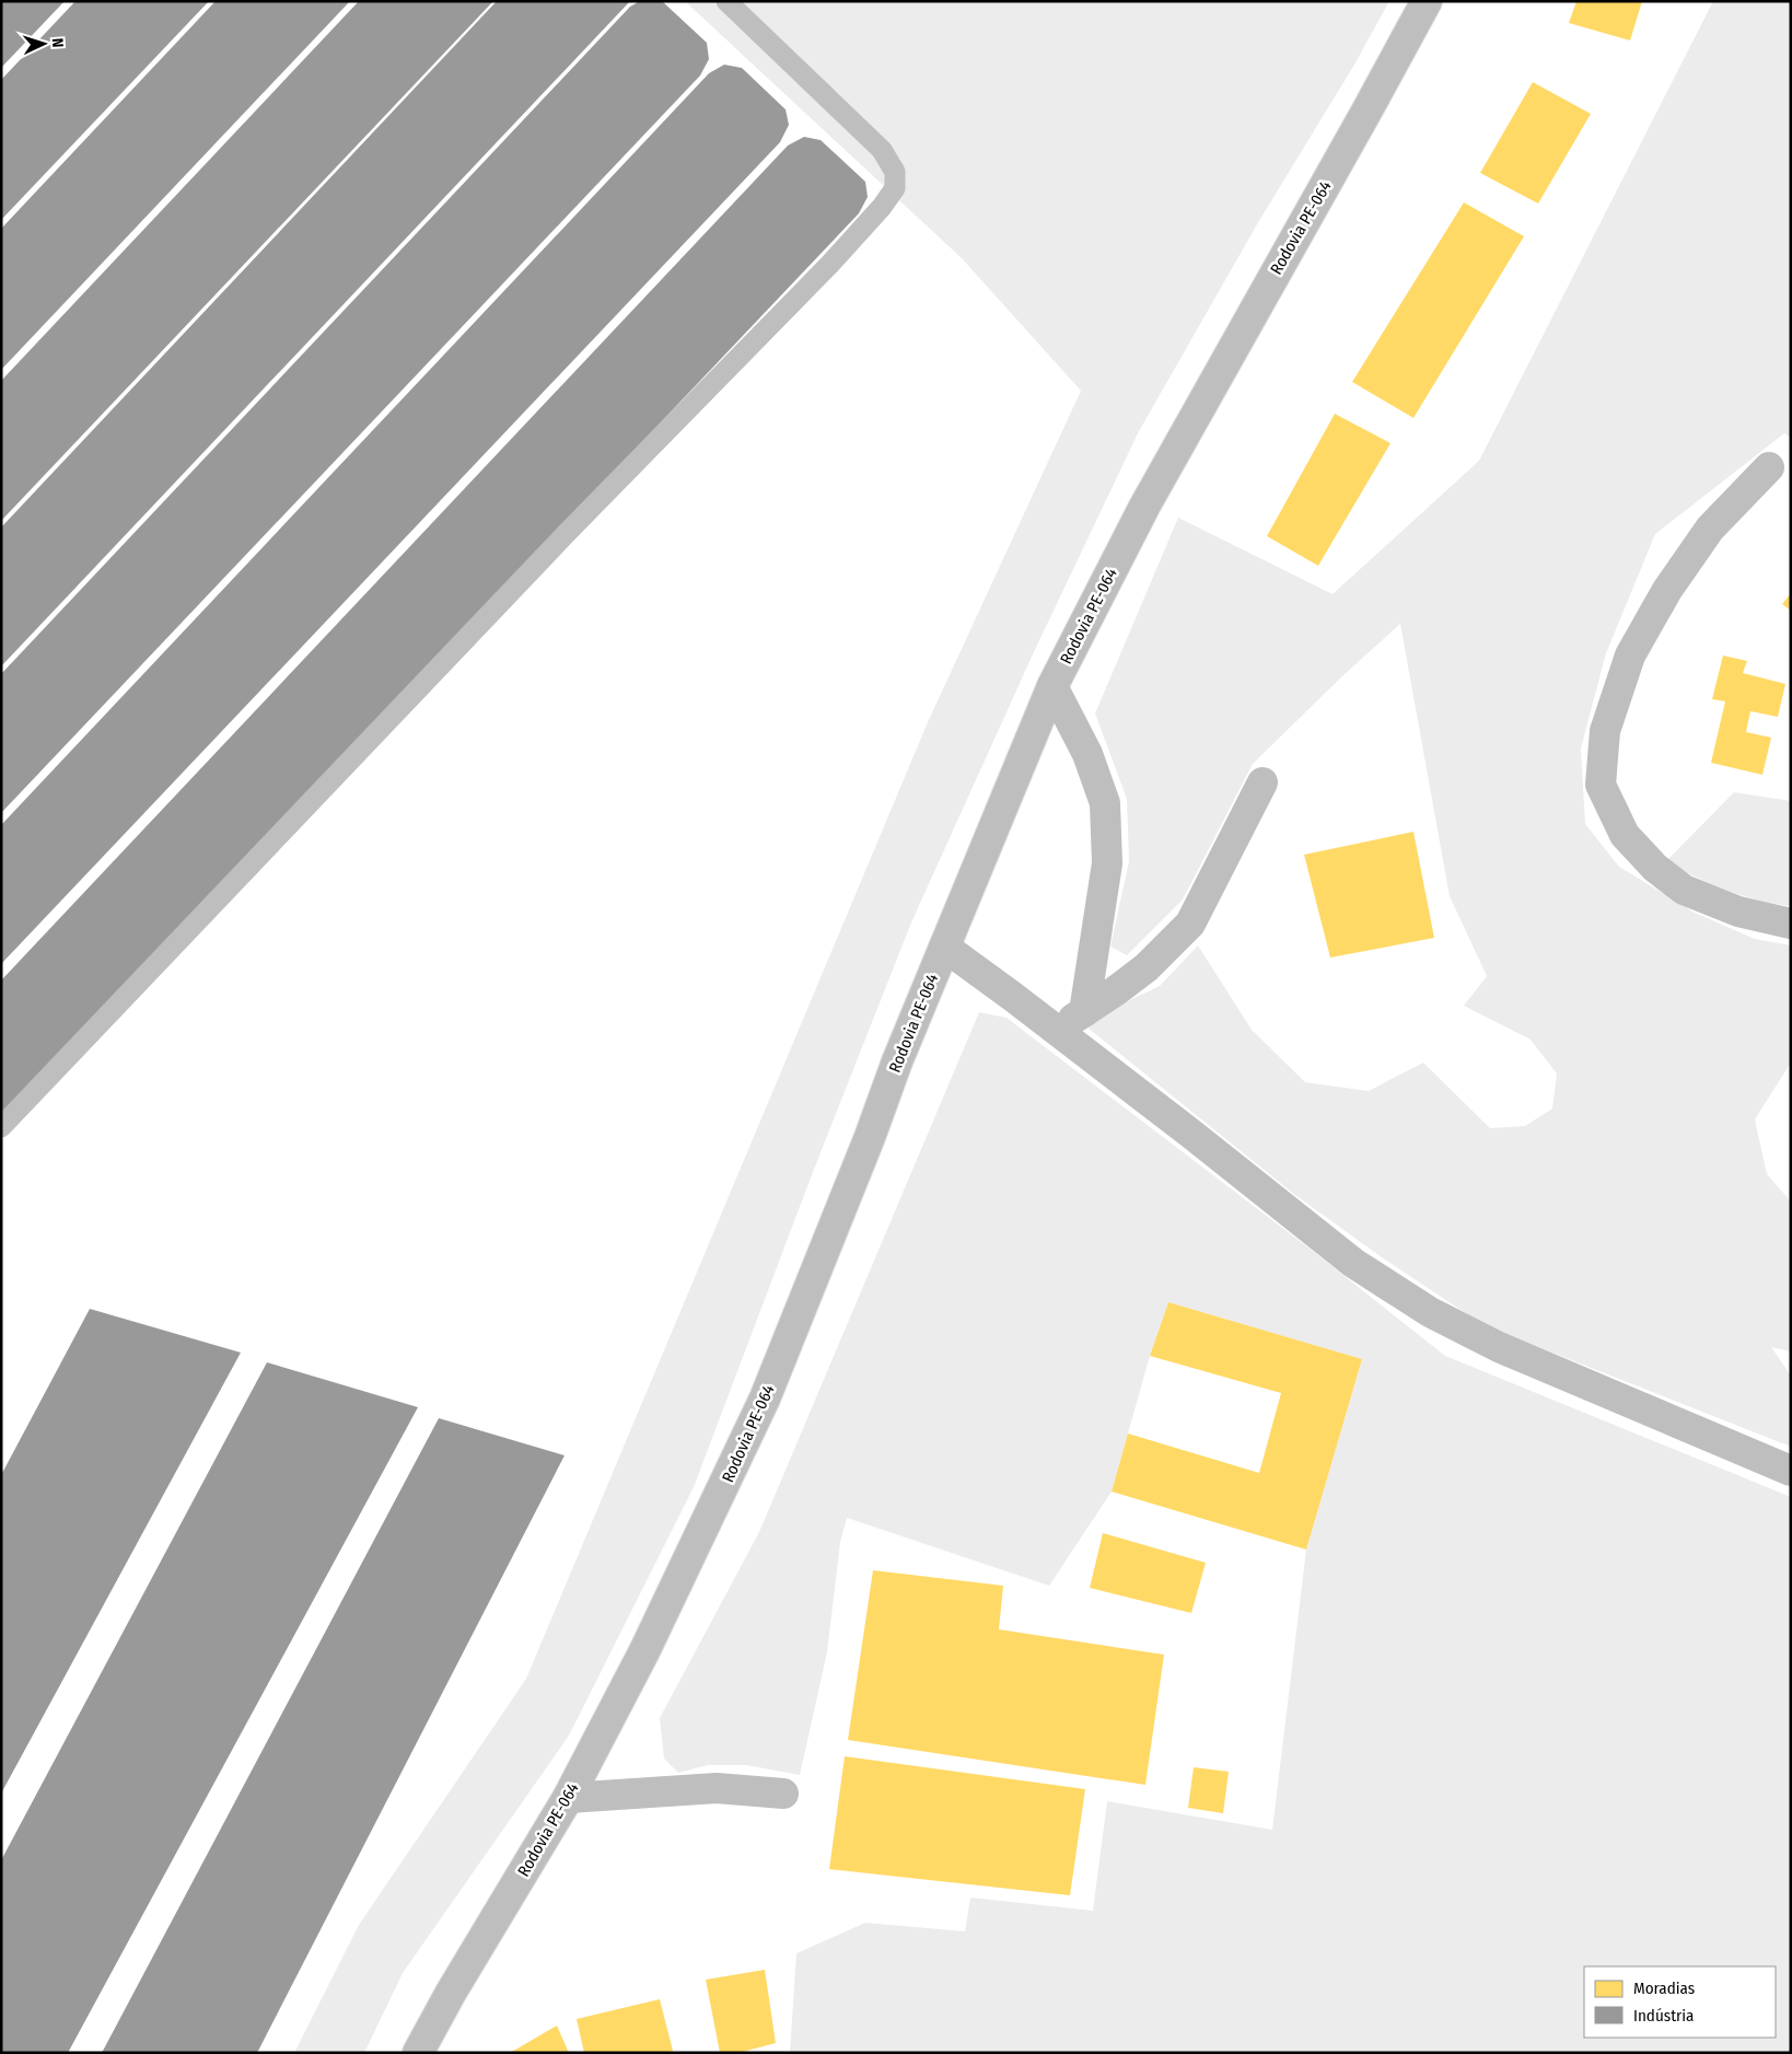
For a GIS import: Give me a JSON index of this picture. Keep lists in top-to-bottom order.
{
  "streets": {
    "street": ["Rodovia PE-064"]
  },
  "legend": ["Moradias", "Indústria"],
  "north": "right"
}
